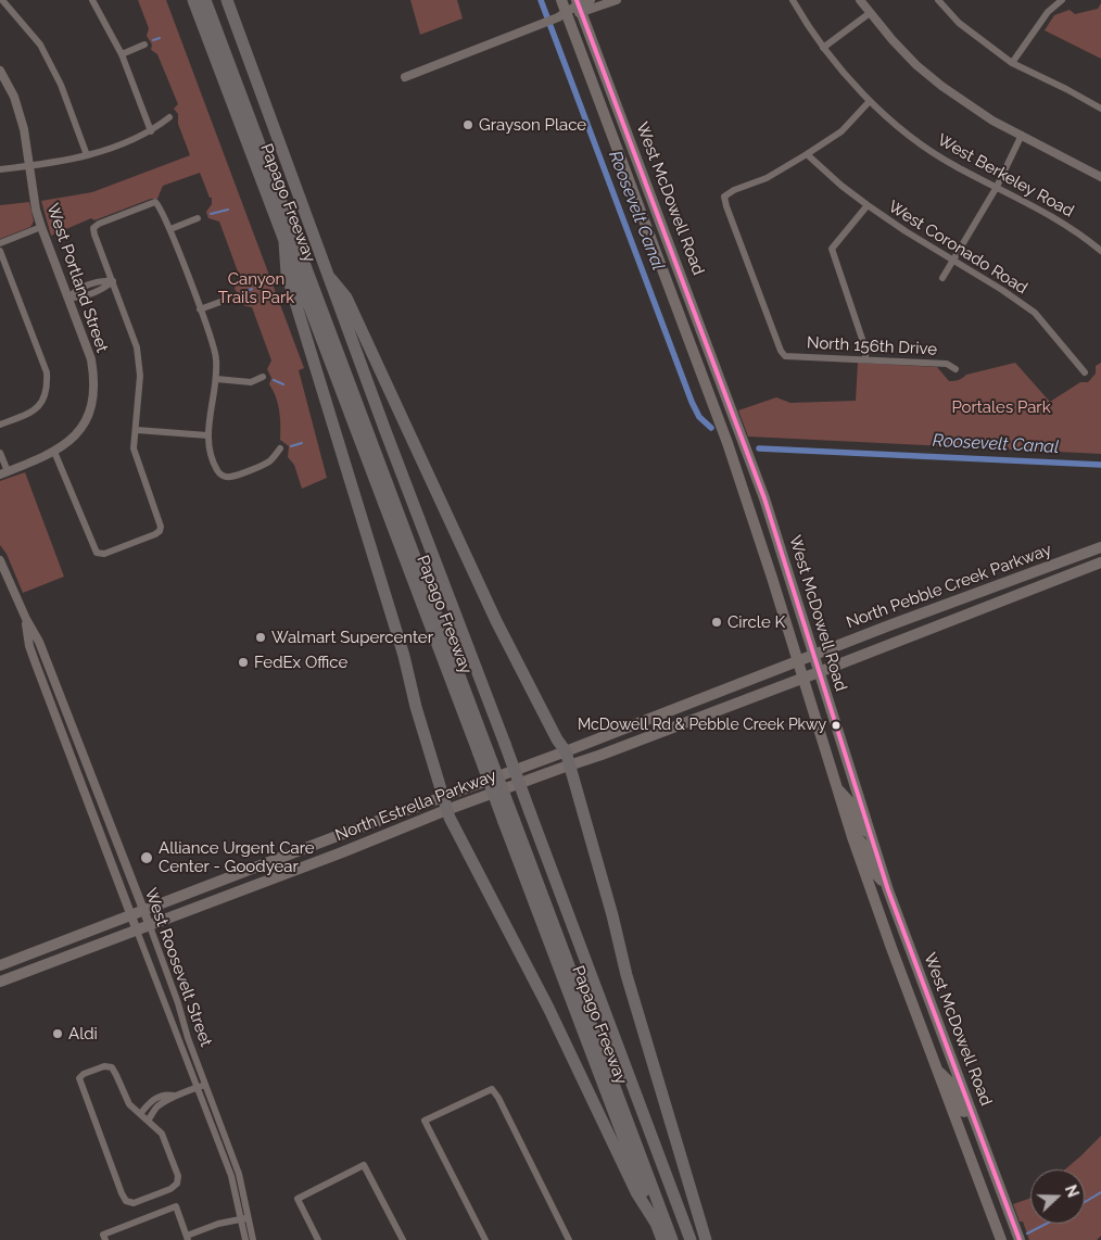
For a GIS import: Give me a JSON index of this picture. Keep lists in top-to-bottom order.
{
  "streets": {
    "highway": ["Papago Freeway"],
    "main road": ["West McDowell Road", "North Pebble Creek Parkway", "North Estrella Parkway"],
    "street": [
      "West Berkeley Road",
      "West Coronado Road",
      "West Portland Street",
      "North 156th Drive",
      "West Roosevelt Street"
    ]
  },
  "crossings": [
    ["West McDowell Road", "North Pebble Creek Parkway"],
    ["West Coronado Road", "North 156th Drive"],
    ["North Pebble Creek Parkway", "North Estrella Parkway"],
    ["North Estrella Parkway", "West Roosevelt Street"]
  ],
  "water": ["Roosevelt Canal"],
  "parks": ["Canyon Trails Park", "Portales Park"],
  "places": [
    "Grayson Place",
    "Circle K",
    "Walmart Supercenter",
    "FedEx Office",
    "McDowell Rd & Pebble Creek Pkwy",
    "Alliance Urgent Care Center - Goodyear",
    "Aldi"
  ],
  "north": "right"
}
